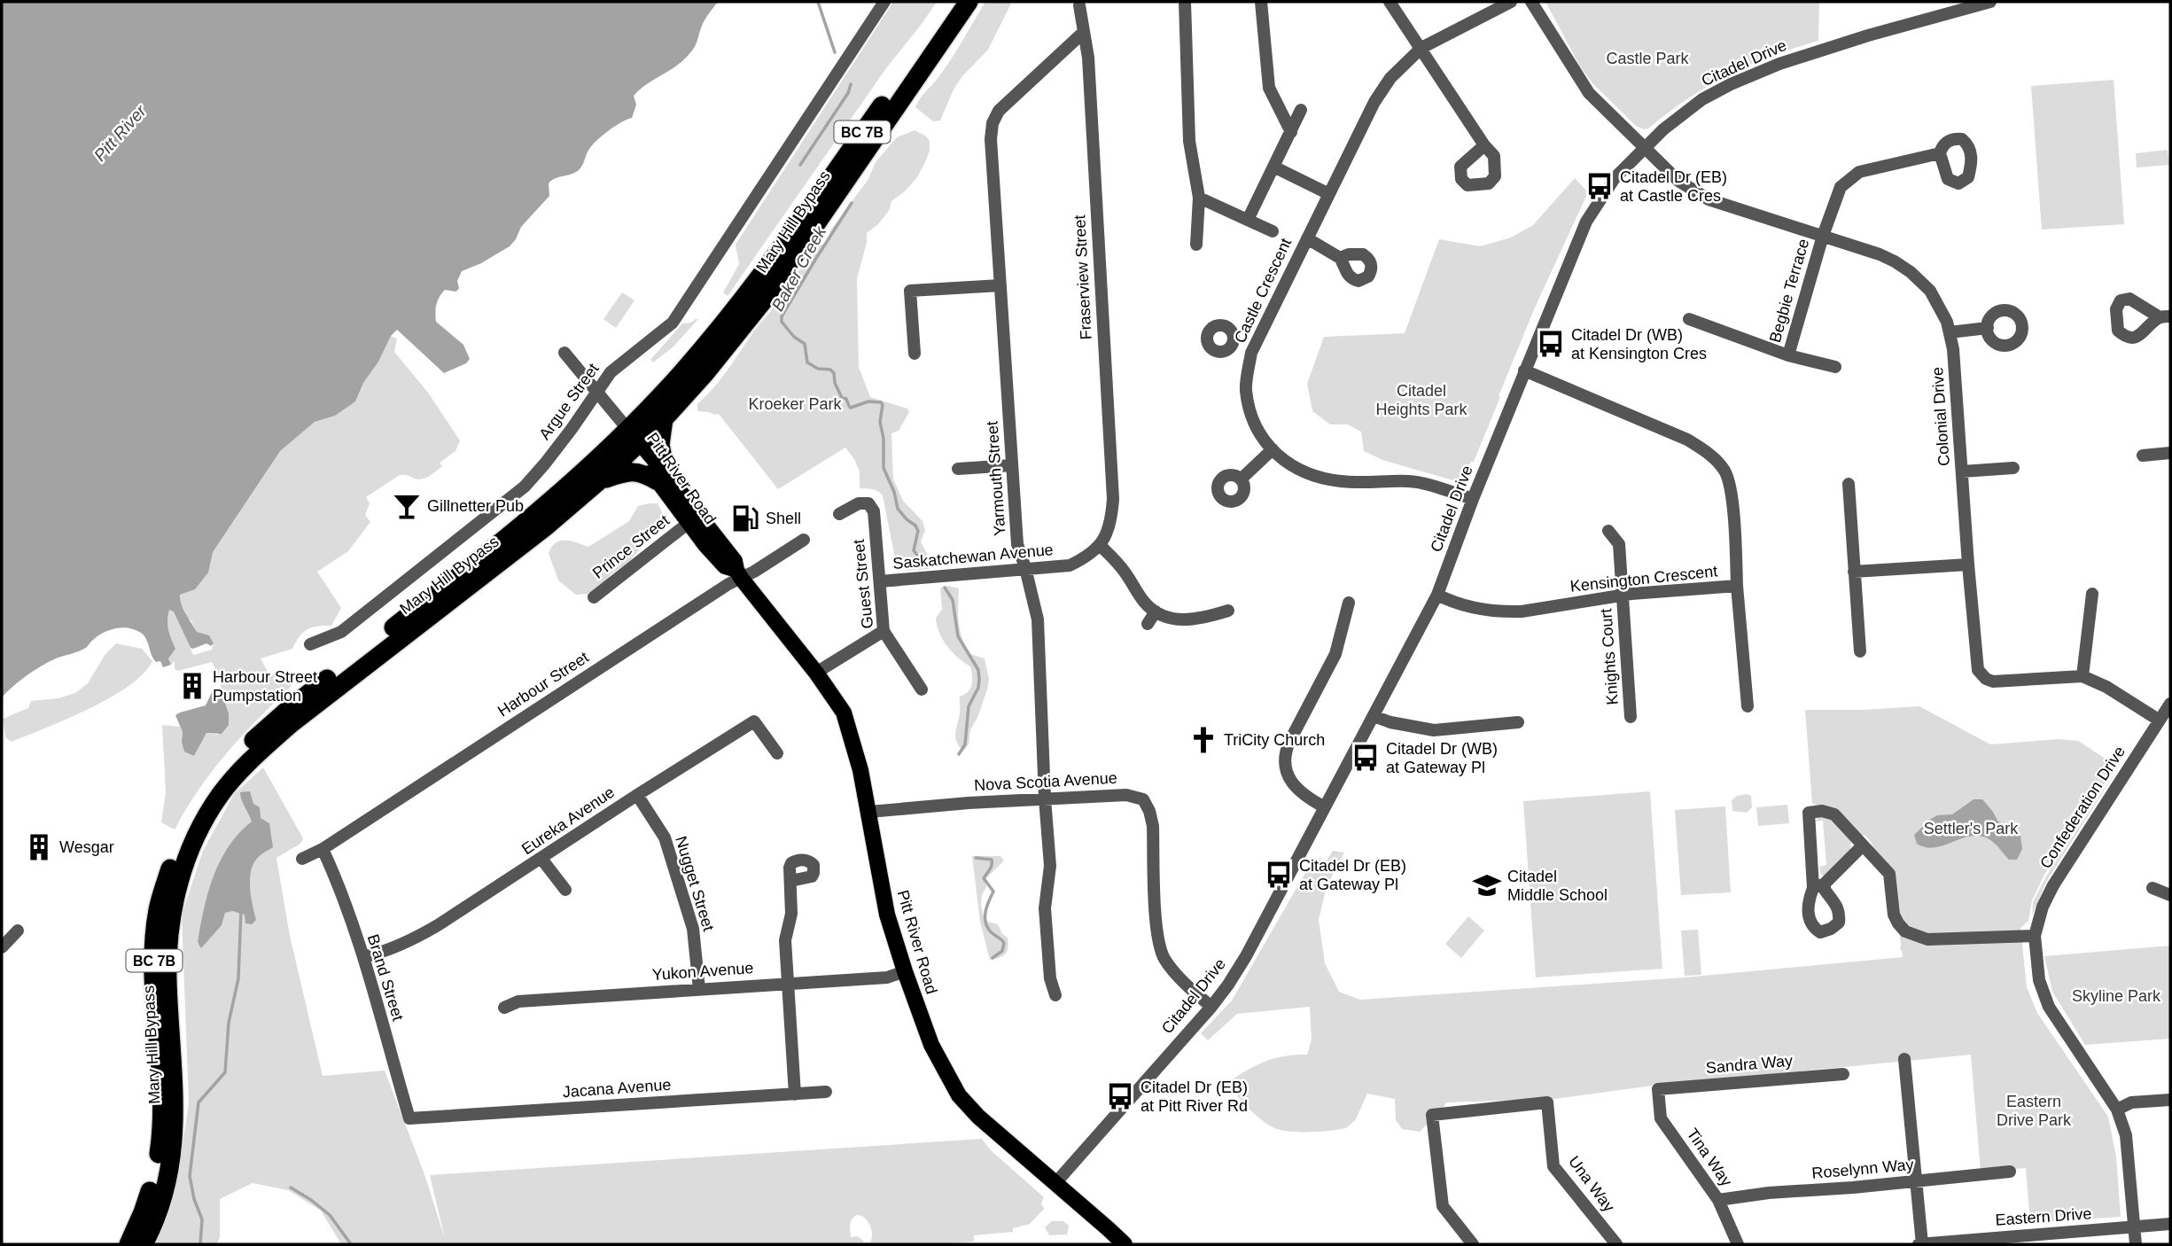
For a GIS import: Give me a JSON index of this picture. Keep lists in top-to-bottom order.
{
  "streets": {
    "highway": ["BC 7B", "Mary Hill Bypass"],
    "main road": ["Pitt River Road"],
    "street": [
      "Citadel Drive",
      "Fraserview Street",
      "Castle Crescent",
      "Begbie Terrace",
      "Argue Street",
      "Colonial Drive",
      "Yarmouth Street",
      "Prince Street",
      "Saskatchewan Avenue",
      "Kensington Crescent",
      "Guest Street",
      "Knights Court",
      "Harbour Street",
      "Nova Scotia Avenue",
      "Confederation Drive",
      "Eureka Avenue",
      "Nugget Street",
      "Yukon Avenue",
      "Brand Street",
      "Sandra Way",
      "Jacana Avenue",
      "Tina Way",
      "Roselynn Way",
      "Una Way",
      "Eastern Drive"
    ]
  },
  "crossings": [
    ["Citadel Drive", "Castle Crescent"],
    ["Citadel Drive", "Colonial Drive"],
    ["Citadel Drive", "Pitt River Road"],
    ["Citadel Drive", "Kensington Crescent"],
    ["Citadel Drive", "Nova Scotia Avenue"],
    ["Mary Hill Bypass", "Pitt River Road"],
    ["Fraserview Street", "Yarmouth Street"],
    ["Fraserview Street", "Saskatchewan Avenue"],
    ["Begbie Terrace", "Colonial Drive"],
    ["Argue Street", "Pitt River Road"],
    ["Colonial Drive", "Confederation Drive"],
    ["Pitt River Road", "Prince Street"],
    ["Pitt River Road", "Harbour Street"],
    ["Pitt River Road", "Nova Scotia Avenue"],
    ["Pitt River Road", "Yukon Avenue"],
    ["Yarmouth Street", "Saskatchewan Avenue"],
    ["Yarmouth Street", "Nova Scotia Avenue"],
    ["Saskatchewan Avenue", "Guest Street"],
    ["Kensington Crescent", "Knights Court"],
    ["Harbour Street", "Brand Street"],
    ["Confederation Drive", "Eastern Drive"],
    ["Eureka Avenue", "Nugget Street"],
    ["Eureka Avenue", "Brand Street"],
    ["Nugget Street", "Yukon Avenue"],
    ["Brand Street", "Jacana Avenue"],
    ["Sandra Way", "Tina Way"],
    ["Tina Way", "Roselynn Way"]
  ],
  "water": ["Pitt River", "Baker Creek"],
  "parks": [
    "Castle Park",
    "Citadel Heights Park",
    "Kroeker Park",
    "Settler's Park",
    "Skyline Park",
    "Eastern Drive Park"
  ],
  "places": {
    "bus stop": [
      "Citadel Dr (EB) at Castle Cres",
      "Citadel Dr (WB) at Kensington Cres",
      "Citadel Dr (WB) at Gateway Pl",
      "Citadel Dr (EB) at Gateway Pl",
      "Citadel Dr (EB) at Pitt River Rd"
    ],
    "bar": ["Gillnetter Pub"],
    "fuel station": ["Shell"],
    "building": ["Harbour Street Pumpstation", "Wesgar"],
    "church": ["TriCity Church"],
    "school or university": ["Citadel Middle School"]
  }
}
